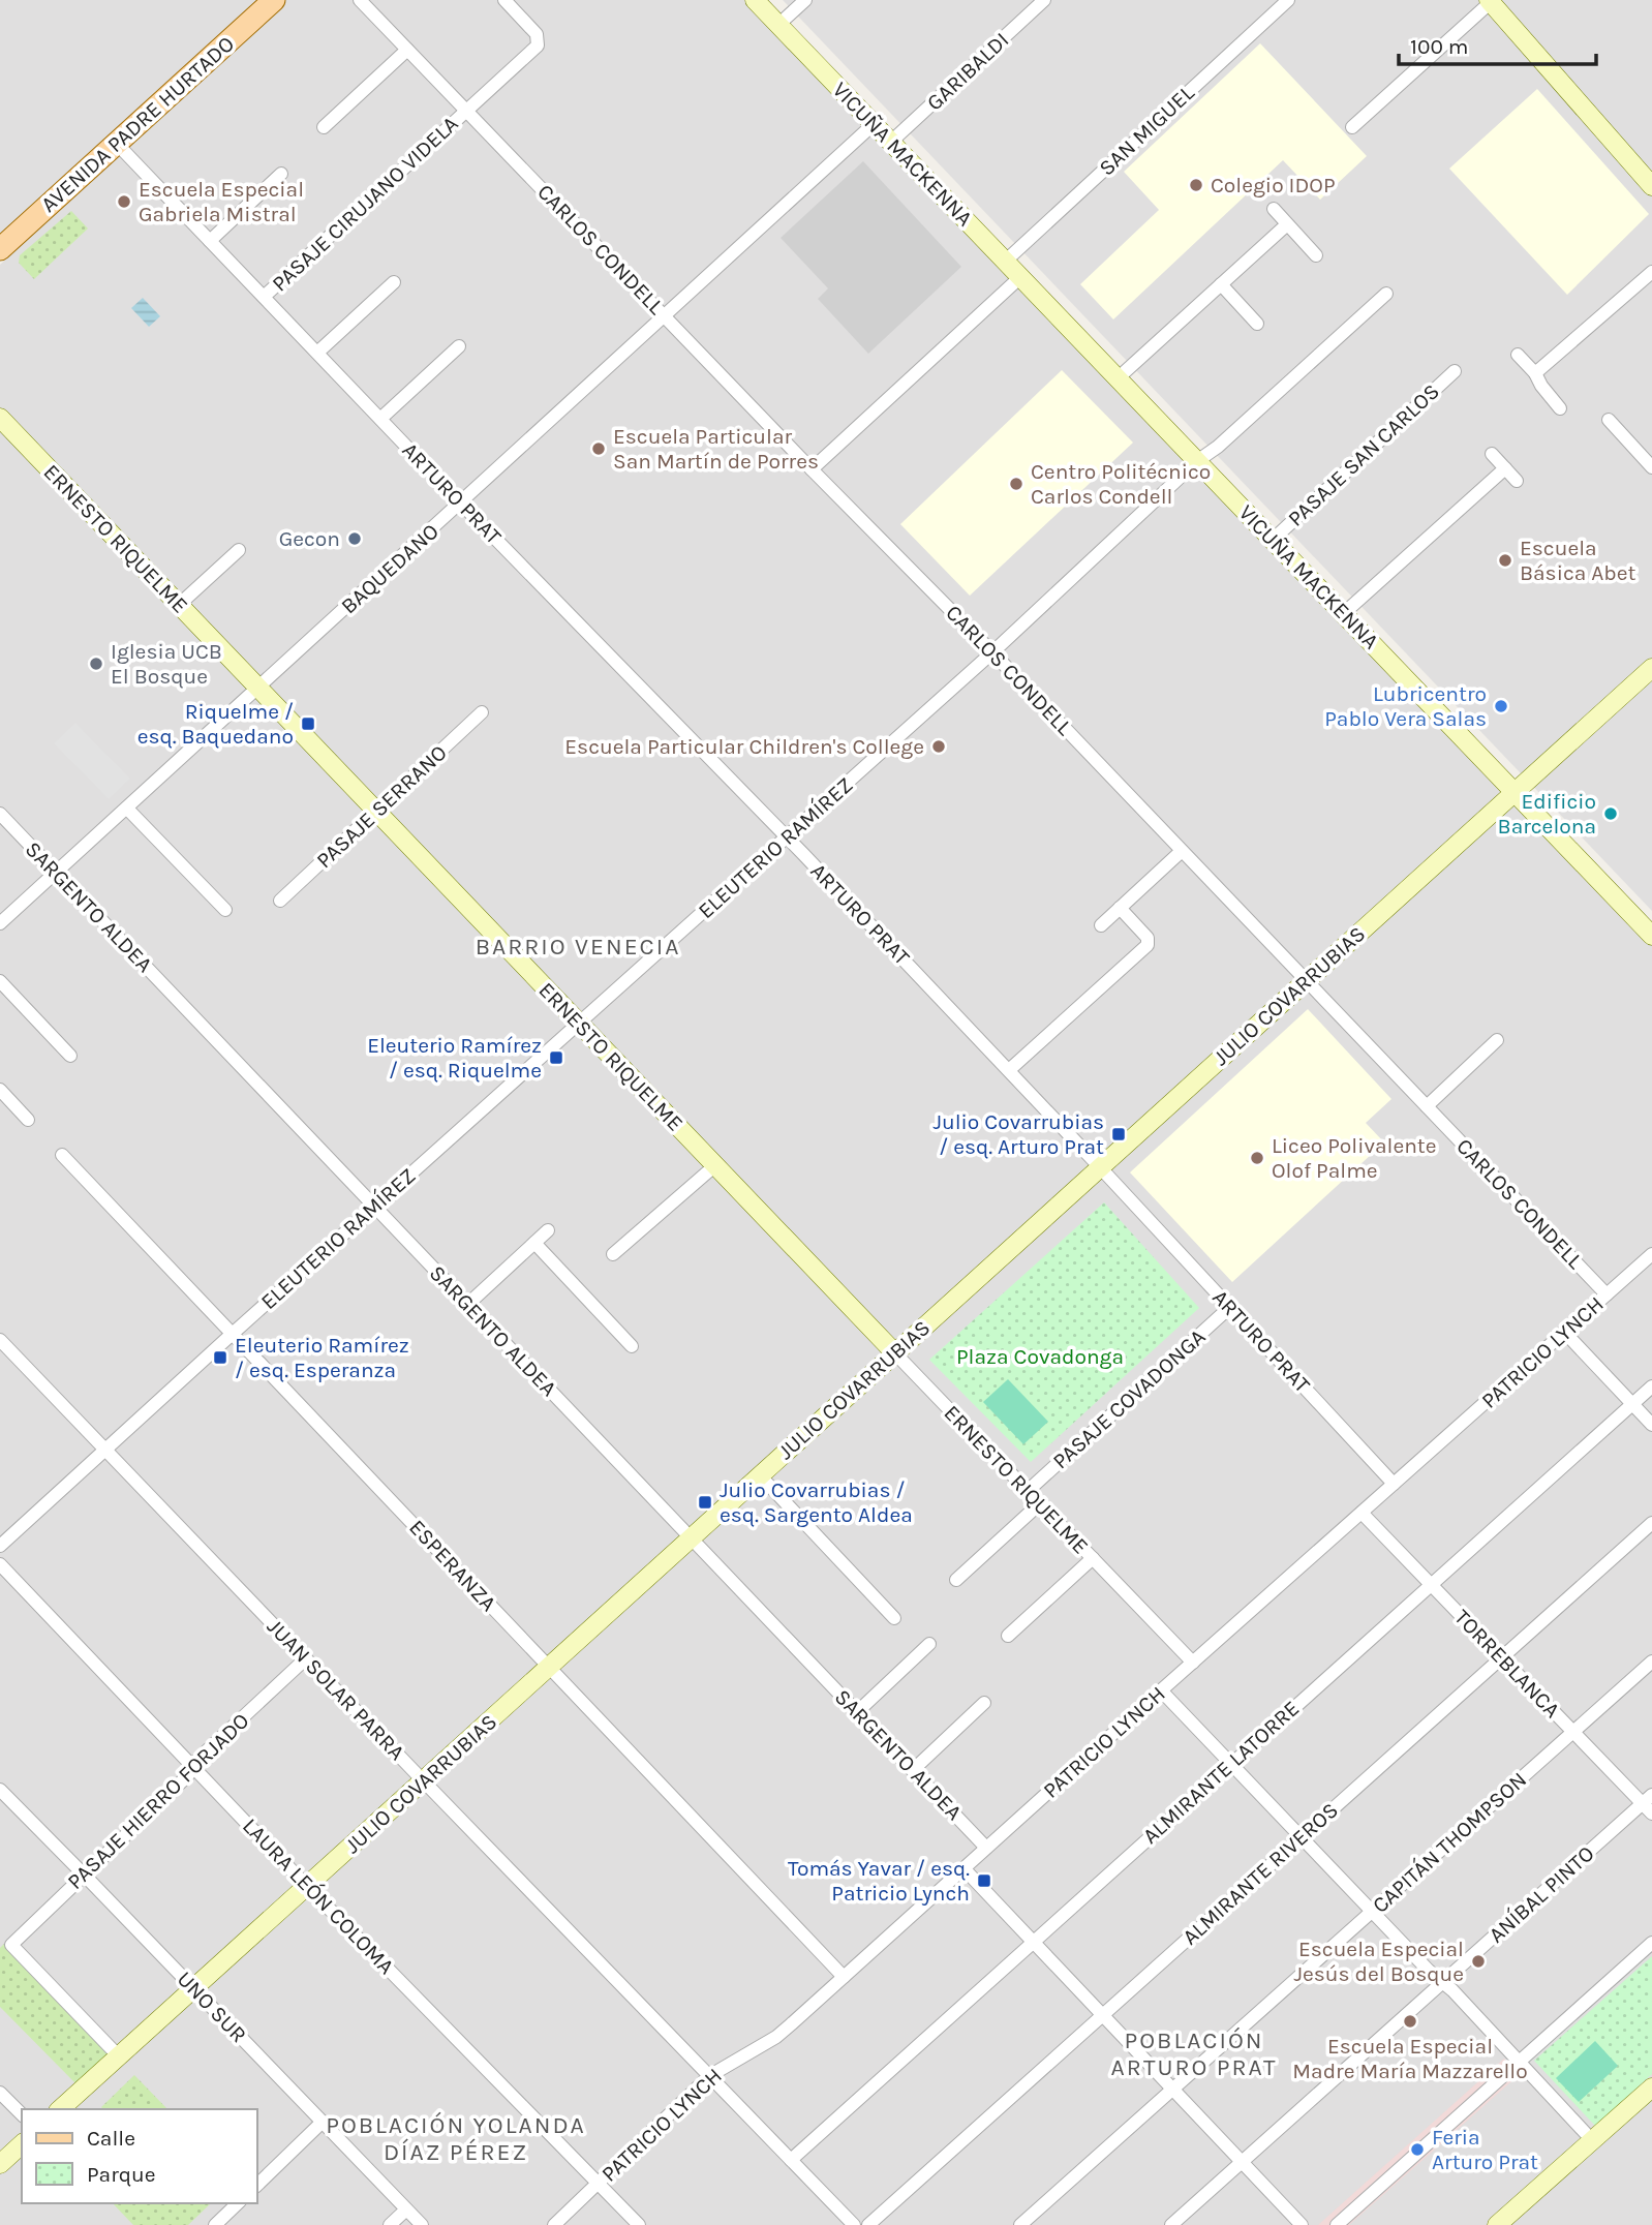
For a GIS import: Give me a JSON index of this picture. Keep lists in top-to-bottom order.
{
  "streets": {
    "main road": ["AVENIDA PADRE HURTADO"],
    "street": [
      "GARIBALDI",
      "SAN MIGUEL",
      "VICUÑA MACKENNA",
      "PASAJE CIRUJANO VIDELA",
      "CARLOS CONDELL",
      "PASAJE SAN CARLOS",
      "ARTURO PRAT",
      "ERNESTO RIQUELME",
      "BAQUEDANO",
      "PASAJE SERRANO",
      "ELEUTERIO RAMÍREZ",
      "SARGENTO ALDEA",
      "JULIO COVARRUBIAS",
      "PATRICIO LYNCH",
      "PASAJE COVADONGA",
      "ESPERANZA",
      "TORREBLANCA",
      "JUAN SOLAR PARRA",
      "ALMIRANTE LATORRE",
      "PASAJE HIERRO FORJADO",
      "CAPITÁN THOMPSON",
      "ALMIRANTE RIVEROS",
      "ANÍBAL PINTO",
      "LAURA LEÓN COLOMA",
      "UNO SUR"
    ]
  },
  "crossings": [
    ["GARIBALDI", "VICUÑA MACKENNA"],
    ["AVENIDA PADRE HURTADO", "ARTURO PRAT"],
    ["SAN MIGUEL", "VICUÑA MACKENNA"],
    ["VICUÑA MACKENNA", "PASAJE SAN CARLOS"],
    ["VICUÑA MACKENNA", "BAQUEDANO"],
    ["VICUÑA MACKENNA", "ELEUTERIO RAMÍREZ"],
    ["VICUÑA MACKENNA", "JULIO COVARRUBIAS"],
    ["PASAJE CIRUJANO VIDELA", "CARLOS CONDELL"],
    ["PASAJE CIRUJANO VIDELA", "ARTURO PRAT"],
    ["CARLOS CONDELL", "BAQUEDANO"],
    ["CARLOS CONDELL", "ELEUTERIO RAMÍREZ"],
    ["CARLOS CONDELL", "JULIO COVARRUBIAS"],
    ["CARLOS CONDELL", "PATRICIO LYNCH"],
    ["ARTURO PRAT", "BAQUEDANO"],
    ["ARTURO PRAT", "ELEUTERIO RAMÍREZ"],
    ["ARTURO PRAT", "JULIO COVARRUBIAS"],
    ["ARTURO PRAT", "PATRICIO LYNCH"],
    ["ARTURO PRAT", "PASAJE COVADONGA"],
    ["ERNESTO RIQUELME", "BAQUEDANO"],
    ["ERNESTO RIQUELME", "PASAJE SERRANO"],
    ["ERNESTO RIQUELME", "ELEUTERIO RAMÍREZ"],
    ["ERNESTO RIQUELME", "JULIO COVARRUBIAS"],
    ["ERNESTO RIQUELME", "PATRICIO LYNCH"],
    ["ERNESTO RIQUELME", "PASAJE COVADONGA"],
    ["BAQUEDANO", "SARGENTO ALDEA"],
    ["ELEUTERIO RAMÍREZ", "SARGENTO ALDEA"],
    ["ELEUTERIO RAMÍREZ", "ESPERANZA"],
    ["ELEUTERIO RAMÍREZ", "JUAN SOLAR PARRA"],
    ["SARGENTO ALDEA", "JULIO COVARRUBIAS"],
    ["SARGENTO ALDEA", "PATRICIO LYNCH"],
    ["JULIO COVARRUBIAS", "ESPERANZA"],
    ["JULIO COVARRUBIAS", "JUAN SOLAR PARRA"],
    ["JULIO COVARRUBIAS", "PASAJE HIERRO FORJADO"],
    ["JULIO COVARRUBIAS", "LAURA LEÓN COLOMA"],
    ["JULIO COVARRUBIAS", "UNO SUR"],
    ["PATRICIO LYNCH", "ESPERANZA"],
    ["PATRICIO LYNCH", "TORREBLANCA"],
    ["PATRICIO LYNCH", "JUAN SOLAR PARRA"],
    ["PATRICIO LYNCH", "LAURA LEÓN COLOMA"],
    ["TORREBLANCA", "ALMIRANTE LATORRE"],
    ["TORREBLANCA", "CAPITÁN THOMPSON"],
    ["TORREBLANCA", "ALMIRANTE RIVEROS"],
    ["TORREBLANCA", "ANÍBAL PINTO"],
    ["JUAN SOLAR PARRA", "ALMIRANTE LATORRE"],
    ["JUAN SOLAR PARRA", "PASAJE HIERRO FORJADO"],
    ["PASAJE HIERRO FORJADO", "LAURA LEÓN COLOMA"],
    ["PASAJE HIERRO FORJADO", "UNO SUR"]
  ],
  "districts": ["BARRIO VENECIA", "POBLACIÓN ARTURO PRAT", "POBLACIÓN YOLANDA DÍAZ PÉREZ"],
  "parks": ["Plaza Covadonga"],
  "places": {
    "other": [
      "Colegio IDOP",
      "Escuela Especial Gabriela Mistral",
      "Escuela Particular San Martín de Porres",
      "Centro Politécnico Carlos Condell",
      "Gecon",
      "Escuela Básica Abet",
      "Iglesia UCB El Bosque",
      "Lubricentro Pablo Vera Salas",
      "Escuela Particular Children's College",
      "Edificio Barcelona",
      "Liceo Polivalente Olof Palme",
      "Escuela Especial Jesús del Bosque",
      "Escuela Especial Madre María Mazzarello",
      "Feria Arturo Prat"
    ],
    "transit": [
      "Riquelme / esq. Baquedano",
      "Eleuterio Ramírez / esq. Riquelme",
      "Julio Covarrubias / esq. Arturo Prat",
      "Eleuterio Ramírez / esq. Esperanza",
      "Julio Covarrubias / esq. Sargento Aldea",
      "Tomás Yavar / esq. Patricio Lynch"
    ]
  },
  "legend": ["Calle", "Parque"],
  "scale_bar": "100 m"
}
